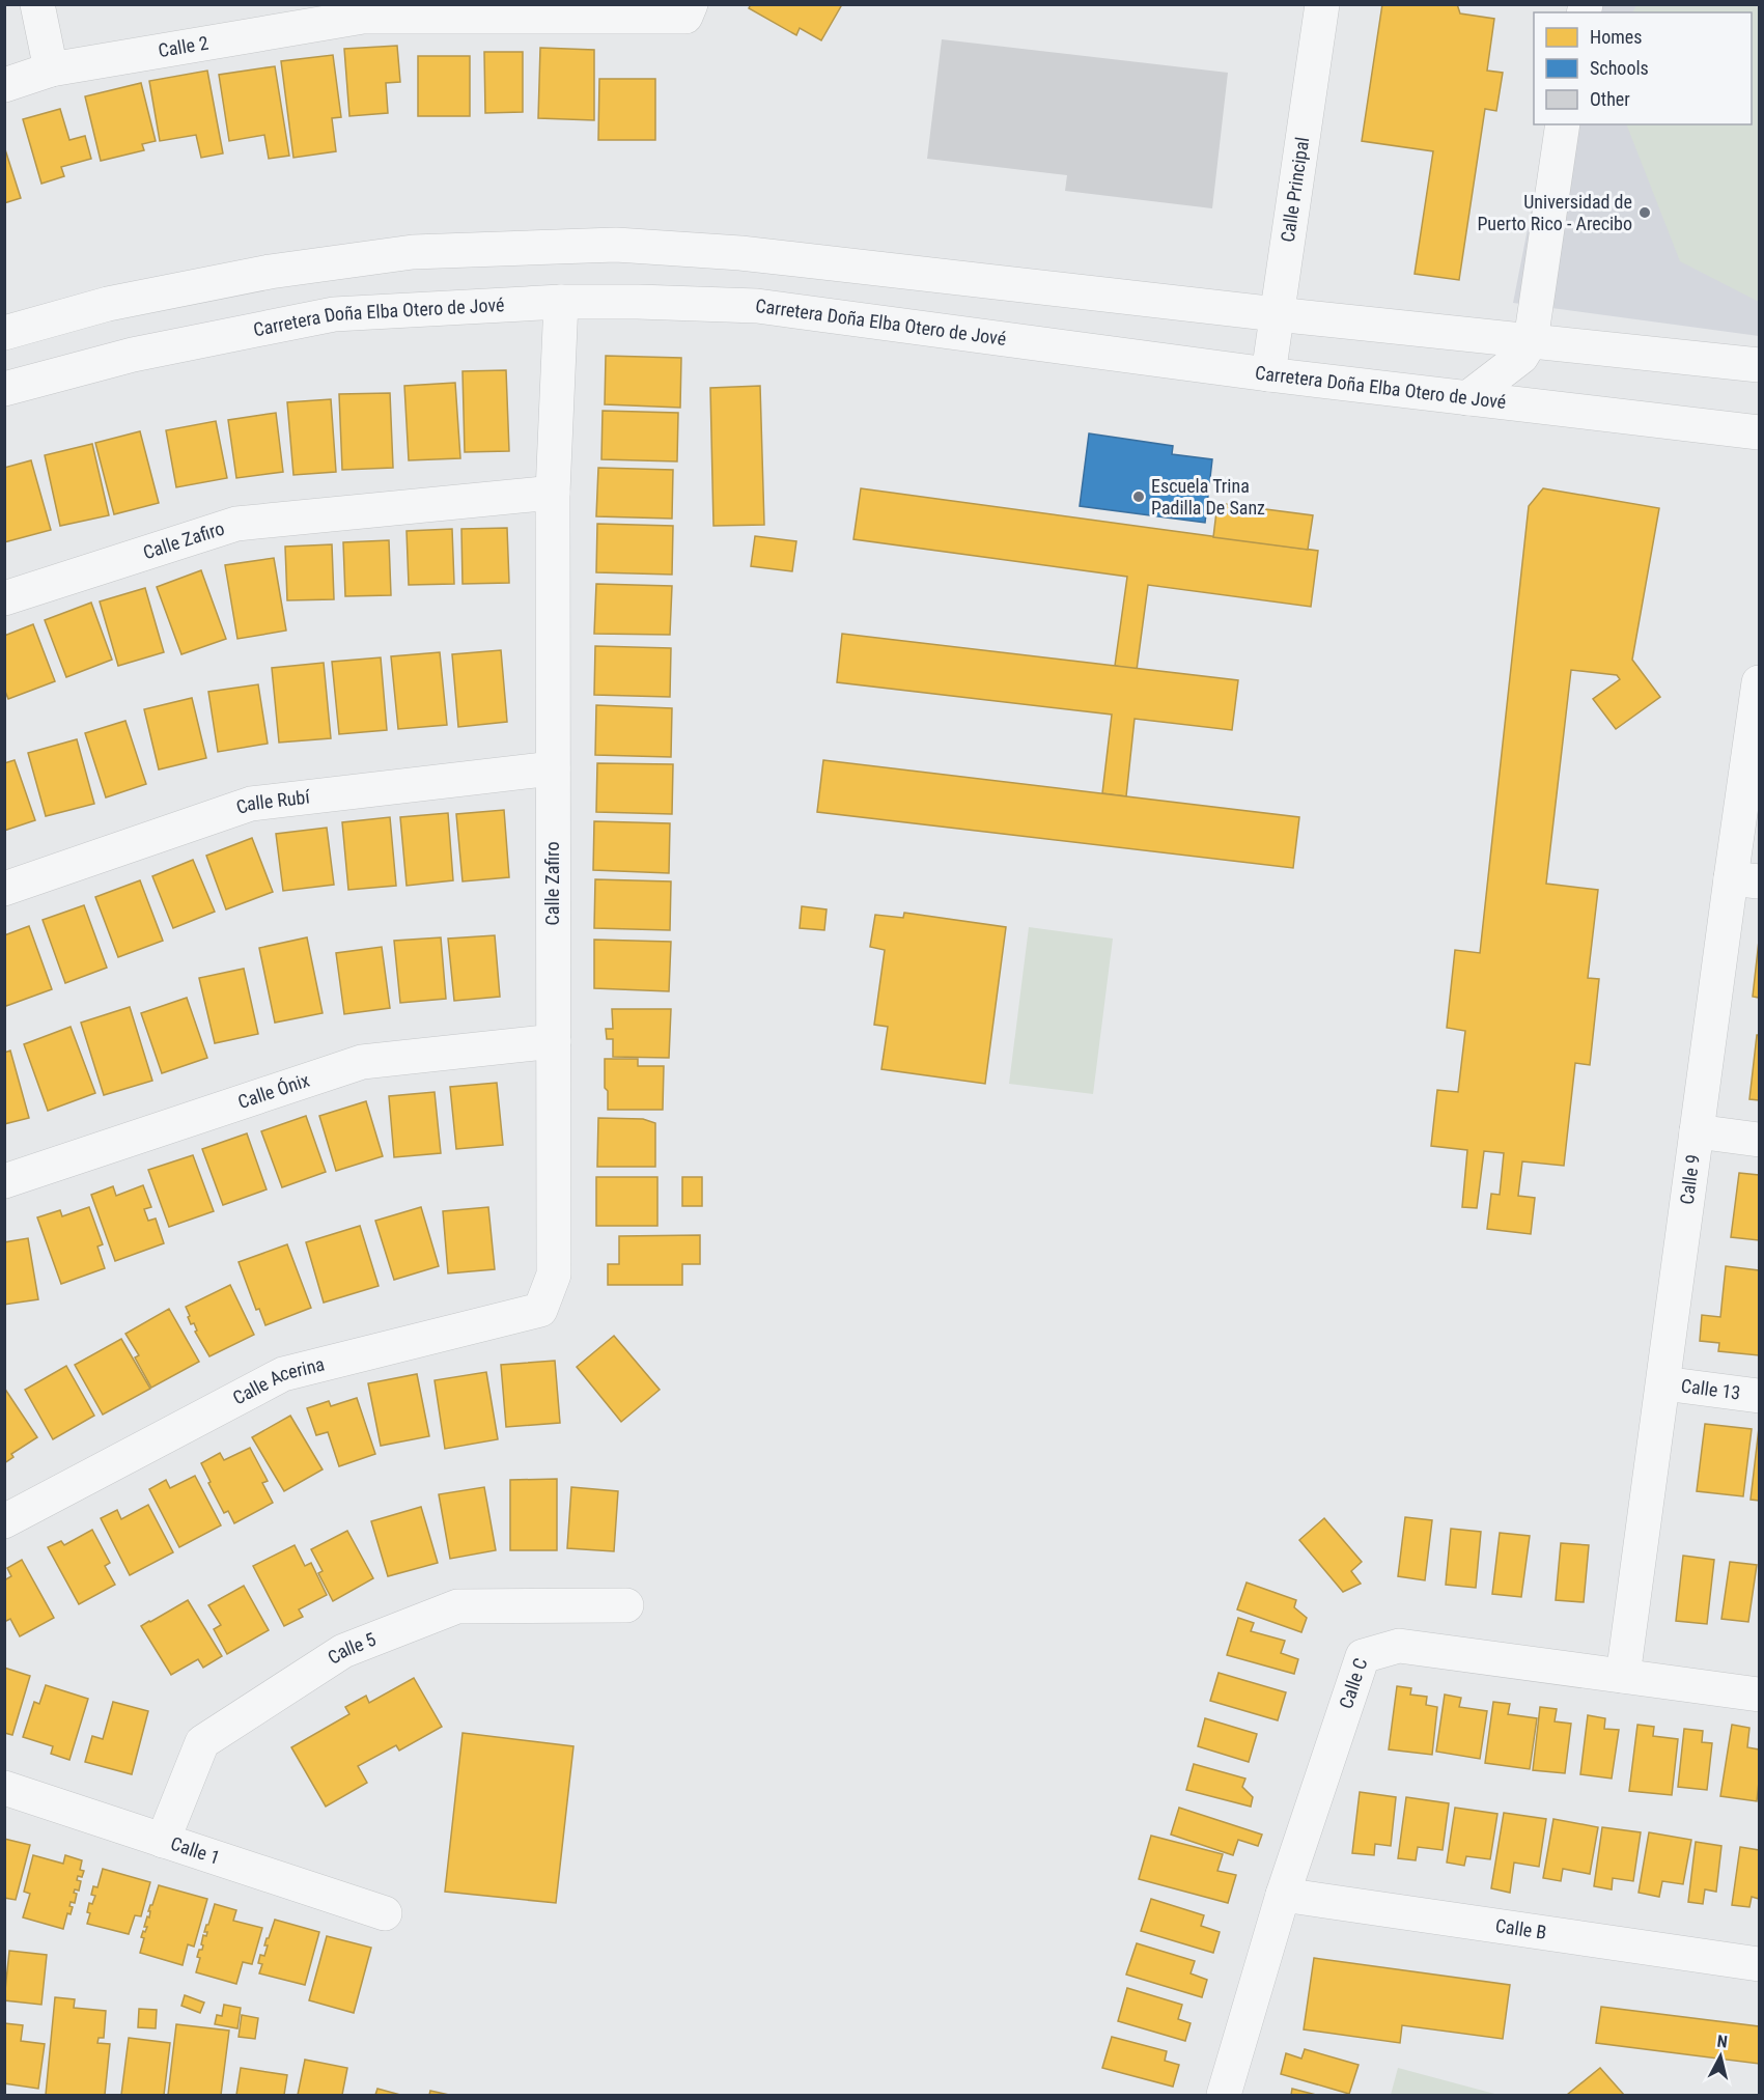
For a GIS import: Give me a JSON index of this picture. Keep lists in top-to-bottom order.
{
  "streets": {
    "street": [
      "Calle 2",
      "Calle Principal",
      "Carretera Doña Elba Otero de Jové",
      "Calle Zafiro",
      "Calle Rubí",
      "Calle Ónix",
      "Calle 9",
      "Calle Acerina",
      "Calle 13",
      "Calle 5",
      "Calle C",
      "Calle 1",
      "Calle B"
    ]
  },
  "crossings": [
    ["Calle Principal", "Carretera Doña Elba Otero de Jové"],
    ["Carretera Doña Elba Otero de Jové", "Calle Zafiro"],
    ["Calle Zafiro", "Calle Rubí"],
    ["Calle Zafiro", "Calle Ónix"],
    ["Calle Zafiro", "Calle Acerina"],
    ["Calle 9", "Calle 13"],
    ["Calle 9", "Calle C"],
    ["Calle 5", "Calle 1"],
    ["Calle C", "Calle B"]
  ],
  "places": ["Universidad de Puerto Rico - Arecibo", "Escuela Trina Padilla De Sanz"],
  "legend": ["Homes", "Schools", "Other"],
  "north": "top"
}
